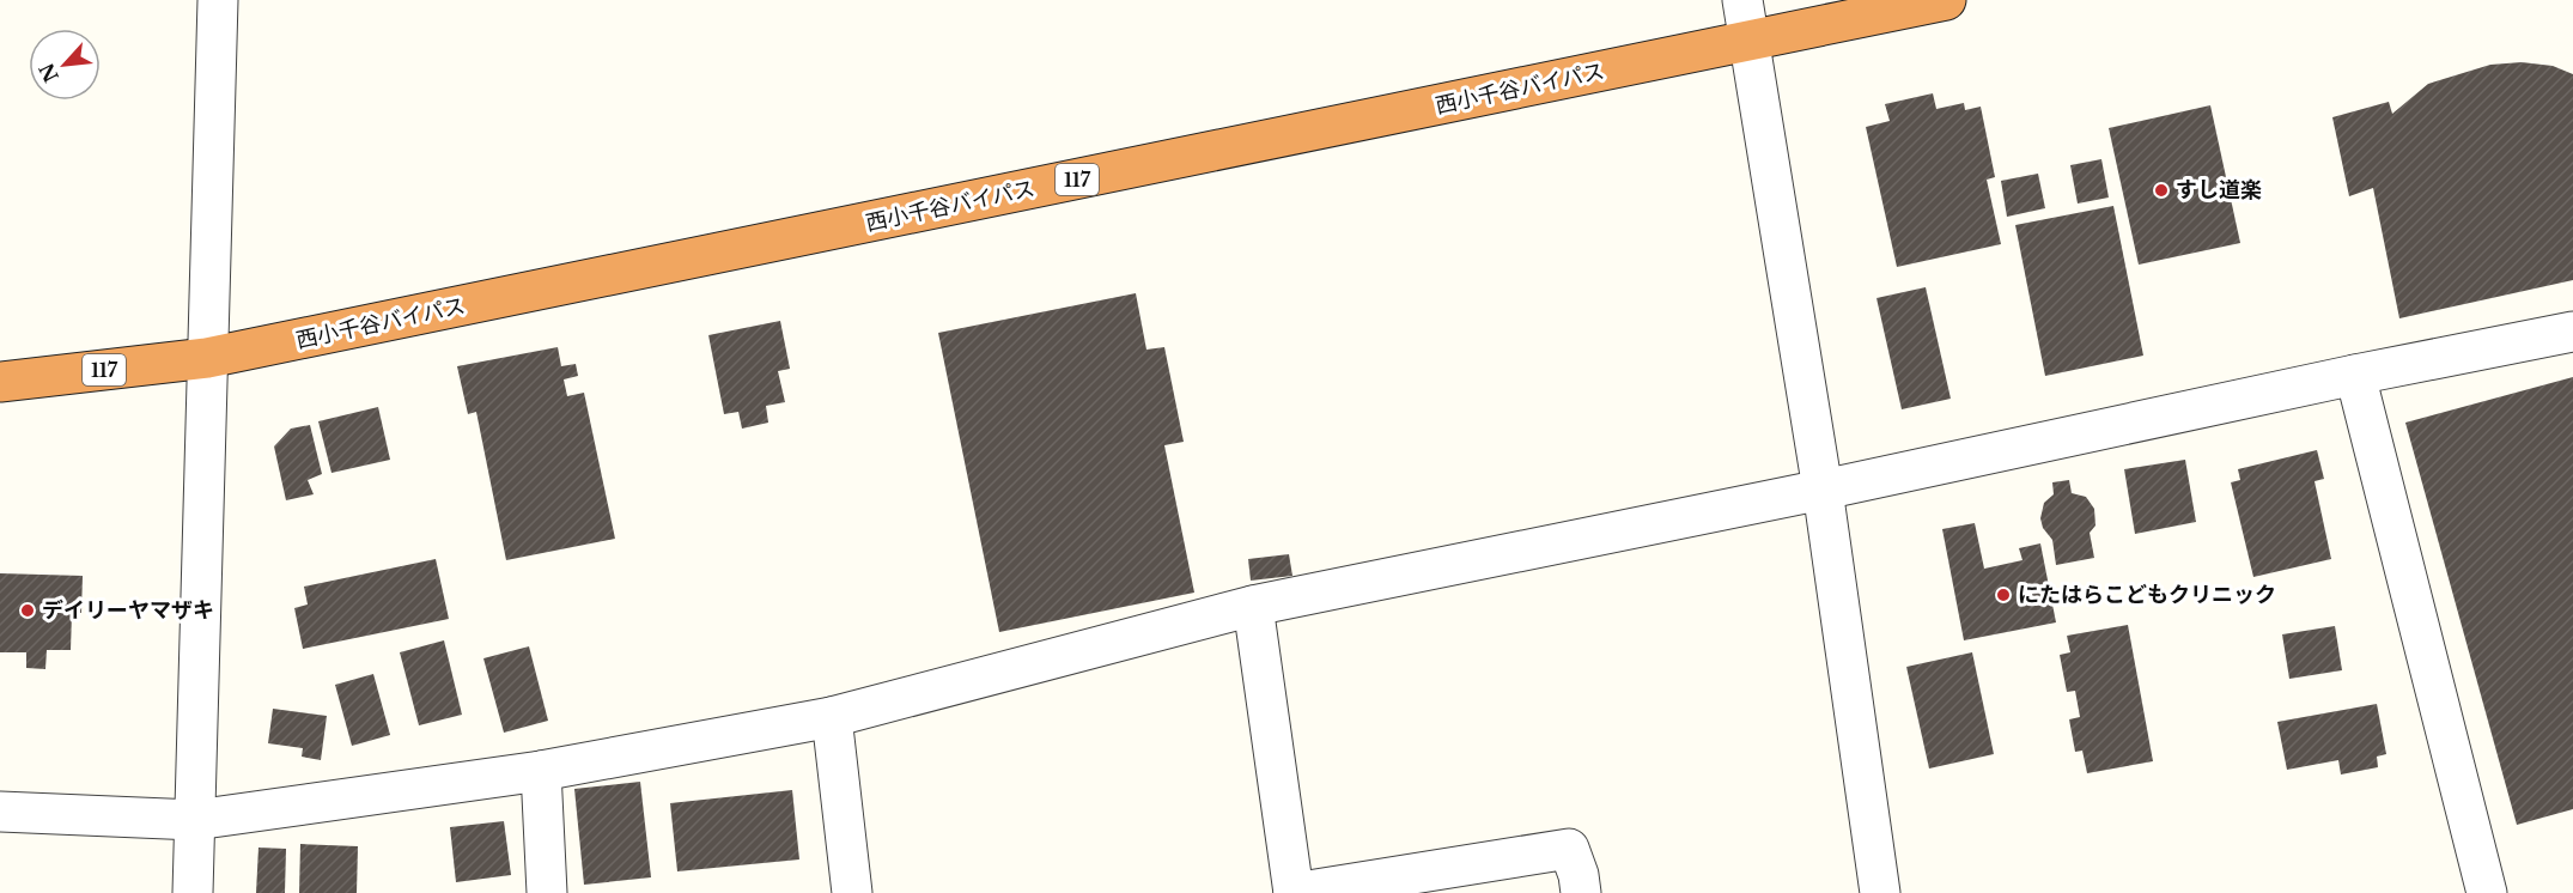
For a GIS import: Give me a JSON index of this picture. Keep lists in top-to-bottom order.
{
  "streets": {
    "highway": ["西小千谷バイパス", "117"]
  },
  "crossings": [
    ["西小千谷バイパス", "117"]
  ],
  "places": ["すし道楽", "にたはらこどもクリニック", "デイリーヤマザキ"],
  "north": "bottom left"
}
